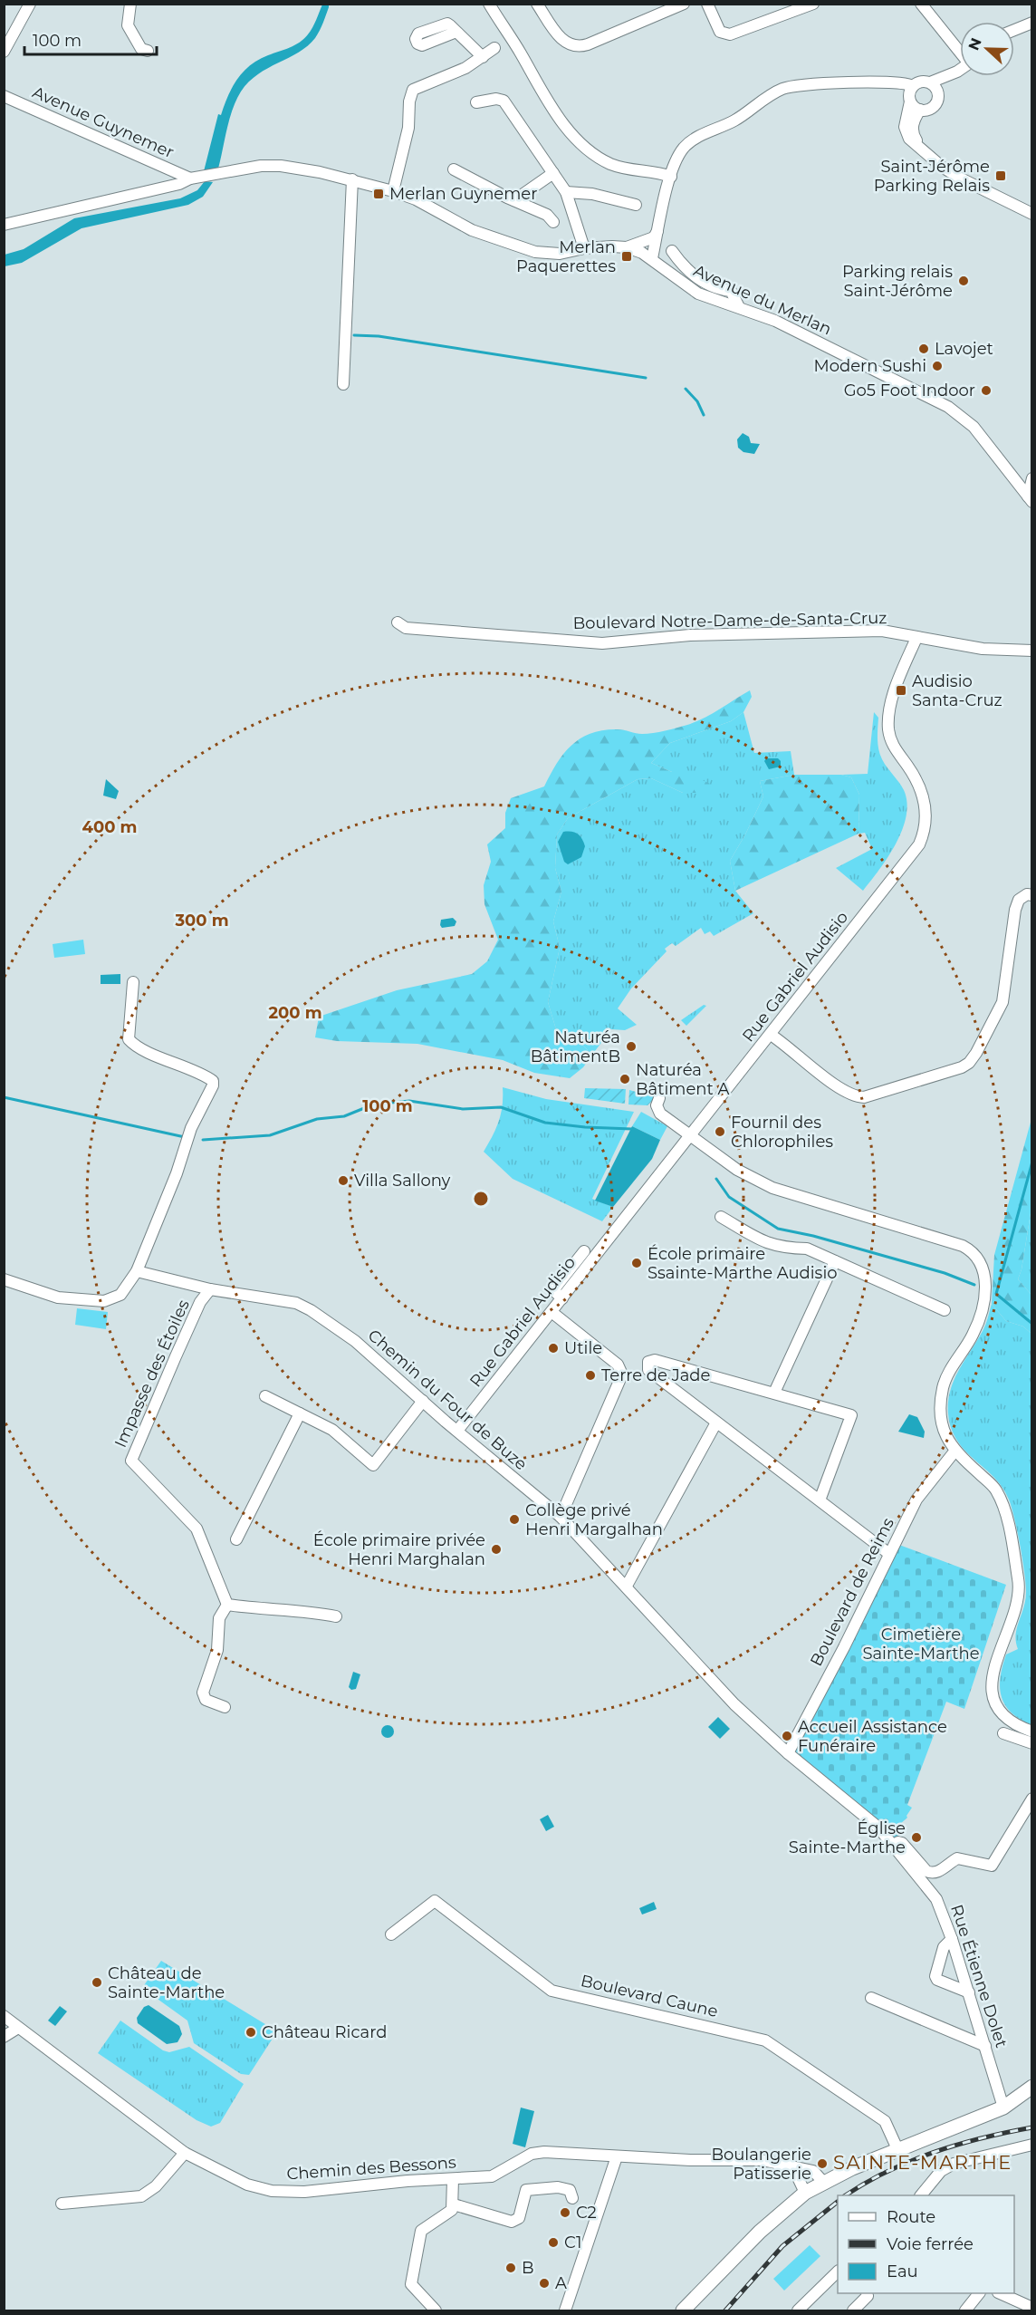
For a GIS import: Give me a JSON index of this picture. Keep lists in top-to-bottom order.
{
  "streets": {
    "street": [
      "Avenue Guynemer",
      "Avenue du Merlan",
      "Boulevard Notre-Dame-de-Santa-Cruz",
      "Rue Gabriel Audisio",
      "Impasse des Étoiles",
      "Chemin du Four de Buze",
      "Boulevard de Reims",
      "Rue Étienne Dolet",
      "Boulevard Caune",
      "Chemin des Bessons"
    ]
  },
  "crossings": [
    ["Avenue Guynemer", "Avenue du Merlan"],
    ["Boulevard Notre-Dame-de-Santa-Cruz", "Rue Gabriel Audisio"],
    ["Rue Gabriel Audisio", "Chemin du Four de Buze"],
    ["Impasse des Étoiles", "Chemin du Four de Buze"],
    ["Chemin du Four de Buze", "Boulevard de Reims"],
    ["Chemin du Four de Buze", "Rue Étienne Dolet"],
    ["Boulevard de Reims", "Rue Étienne Dolet"]
  ],
  "districts": ["SAINTE-MARTHE"],
  "parks": ["Cimetière Sainte-Marthe"],
  "places": {
    "transit": [
      "Saint-Jérôme Parking Relais",
      "Merlan Guynemer",
      "Merlan Paquerettes",
      "Audisio Santa-Cruz"
    ],
    "other": [
      "Parking relais Saint-Jérôme",
      "Lavojet",
      "Modern Sushi",
      "Go5 Foot Indoor",
      "Naturéa BâtimentB",
      "Naturéa Bâtiment A",
      "Fournil des Chlorophiles",
      "Villa Sallony",
      "École primaire Ssainte-Marthe Audisio",
      "Utile",
      "Terre de Jade",
      "Collège privé Henri Margalhan",
      "École primaire privée Henri Marghalan",
      "Accueil Assistance Funéraire",
      "Église Sainte-Marthe",
      "Château de Sainte-Marthe",
      "Château Ricard",
      "Boulangerie Patisserie",
      "C2",
      "C1",
      "B",
      "A"
    ]
  },
  "legend": ["Route", "Voie ferrée", "Eau"],
  "scale_bar": "100 m",
  "north": "left",
  "rings": [
    "400 m",
    "300 m",
    "200 m",
    "100 m"
  ]
}
